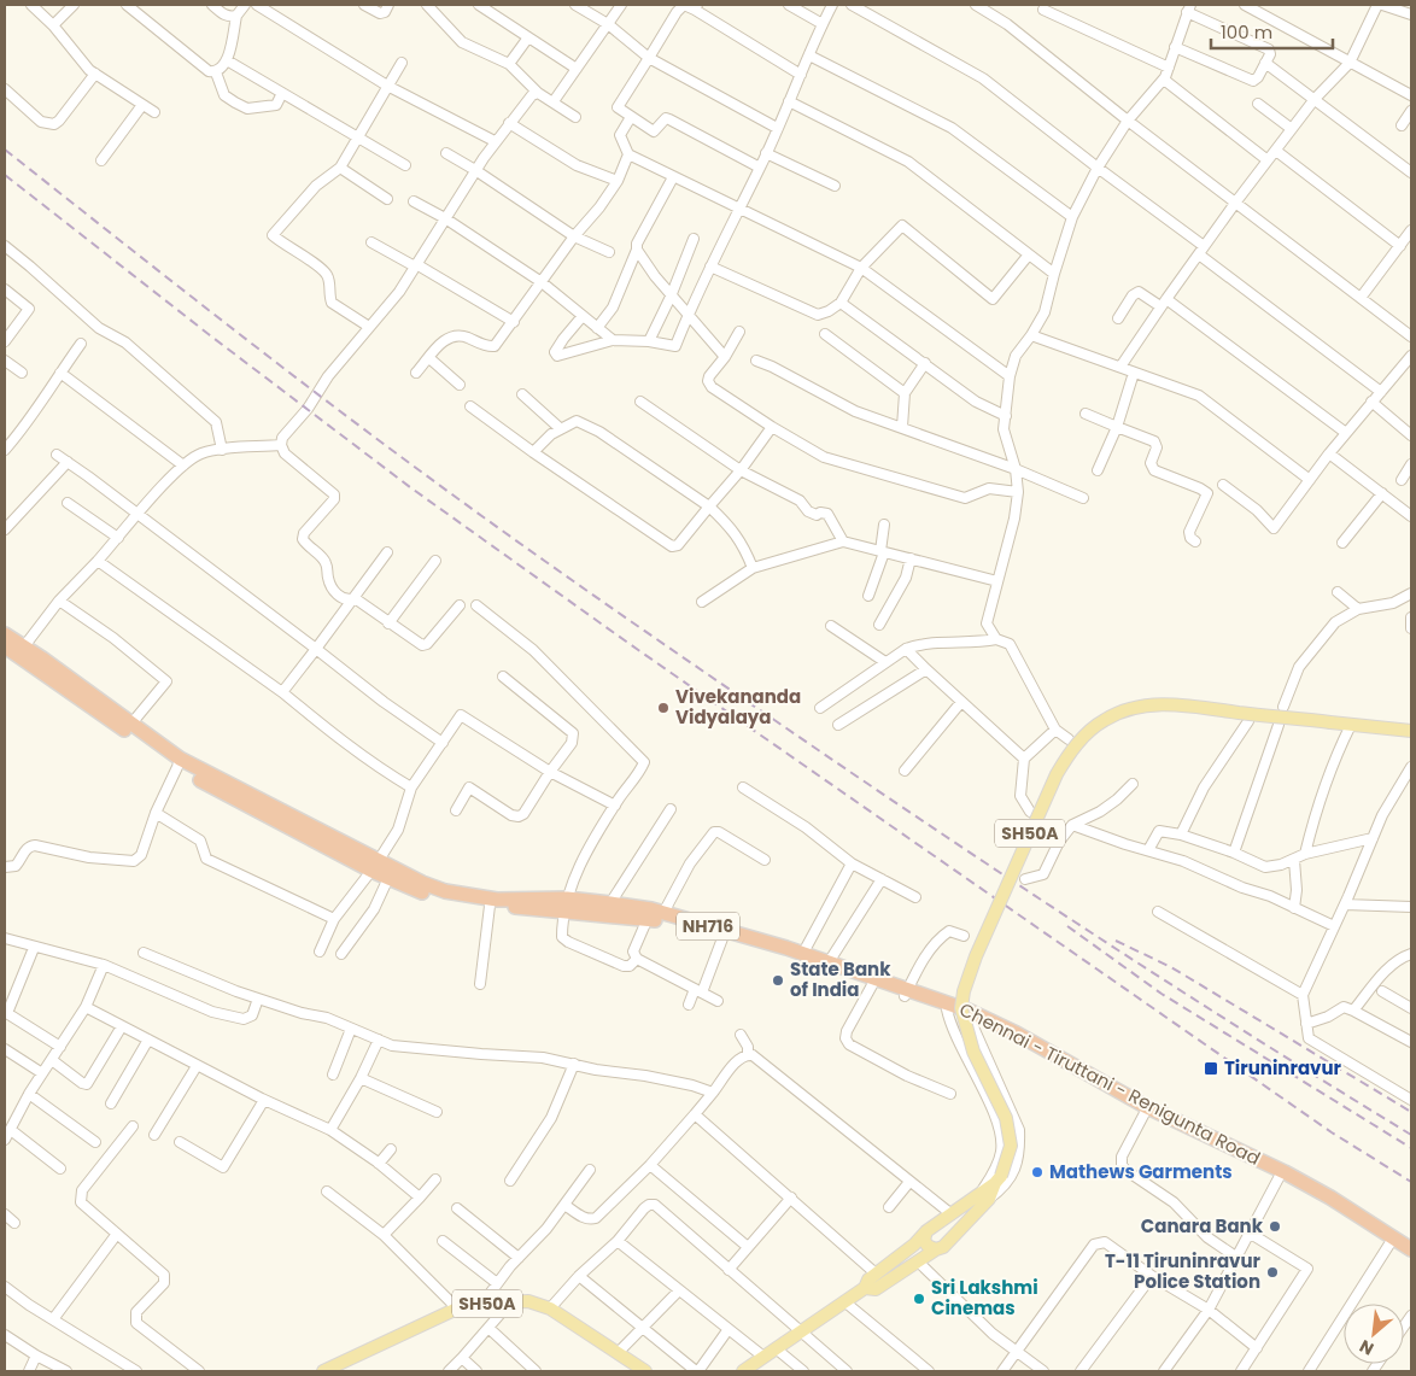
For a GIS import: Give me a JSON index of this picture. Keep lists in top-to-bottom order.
{
  "streets": {
    "highway": ["NH716", "Chennai - Tiruttani - Renigunta Road"],
    "main road": ["SH50A"]
  },
  "places": {
    "other": [
      "Vivekananda Vidyalaya",
      "State Bank of India",
      "Mathews Garments",
      "Canara Bank",
      "T-11 Tiruninravur Police Station",
      "Sri Lakshmi Cinemas"
    ],
    "transit": ["Tiruninravur"]
  },
  "scale_bar": "100 m",
  "north": "bottom left"
}
